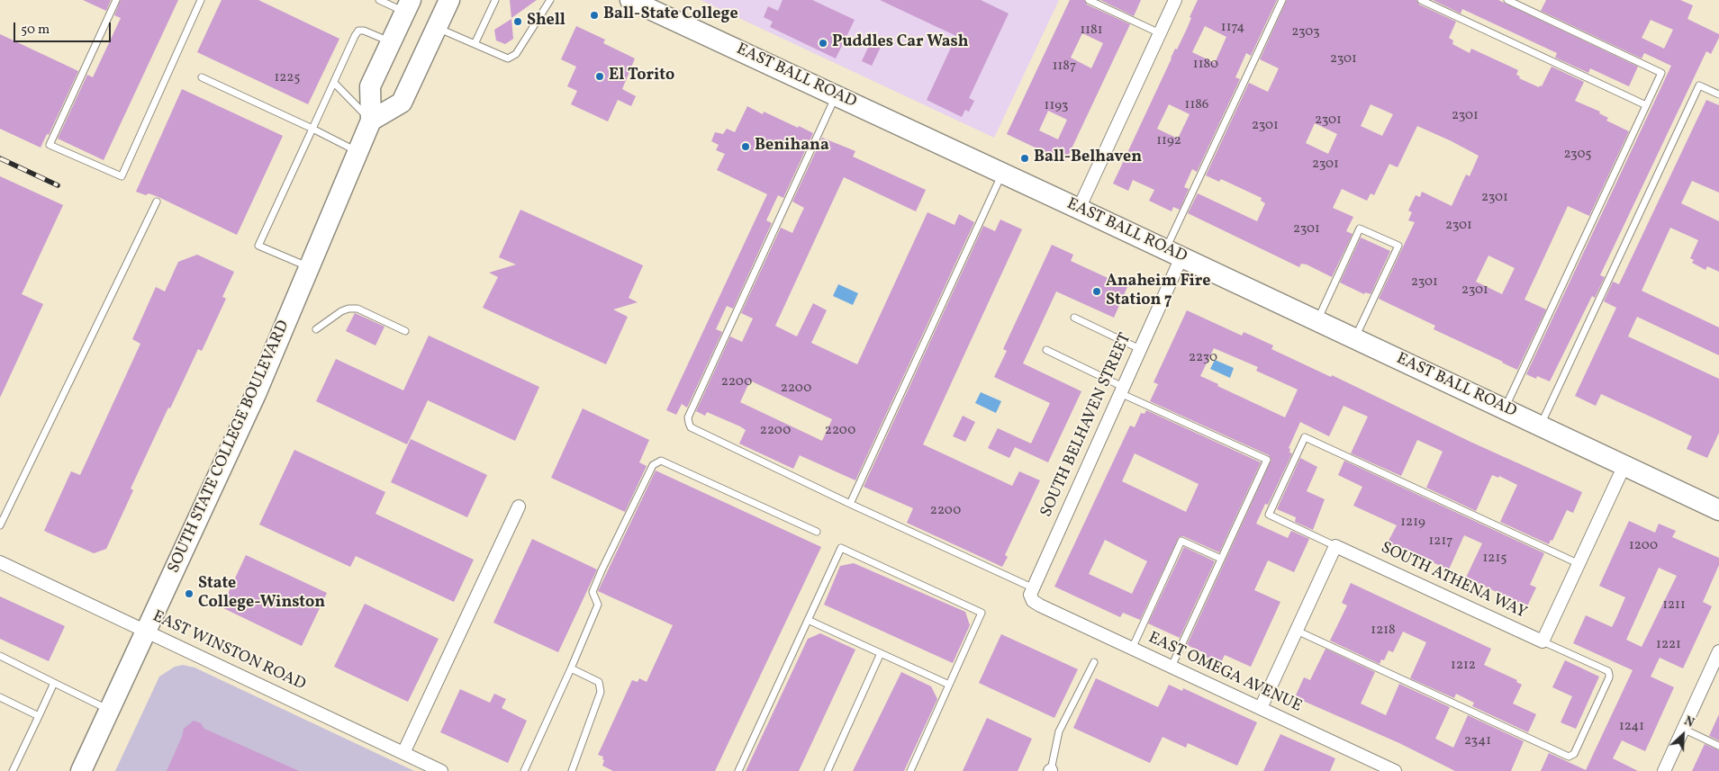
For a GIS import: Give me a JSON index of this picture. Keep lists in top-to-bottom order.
{
  "streets": {
    "main road": ["EAST BALL ROAD", "SOUTH STATE COLLEGE BOULEVARD"],
    "street": [
      "SOUTH BELHAVEN STREET",
      "SOUTH ATHENA WAY",
      "EAST WINSTON ROAD",
      "EAST OMEGA AVENUE"
    ]
  },
  "crossings": [
    ["EAST BALL ROAD", "SOUTH BELHAVEN STREET"],
    ["SOUTH BELHAVEN STREET", "EAST OMEGA AVENUE"],
    ["SOUTH STATE COLLEGE BOULEVARD", "EAST WINSTON ROAD"]
  ],
  "places": [
    "Ball-State College",
    "Shell",
    "Puddles Car Wash",
    "El Torito",
    "Benihana",
    "Ball-Belhaven",
    "Anaheim Fire Station 7",
    "State College-Winston"
  ],
  "house_numbers": [
    "1174",
    "1181",
    "2303",
    "2301",
    "1180",
    "1187",
    "1225",
    "1186",
    "1193",
    "2301",
    "2301",
    "2301",
    "1192",
    "2305",
    "2301",
    "2301",
    "2301",
    "2301",
    "2301",
    "2301",
    "2230",
    "2200",
    "2200",
    "2200",
    "2200",
    "2200",
    "1219",
    "1217",
    "1200",
    "1215",
    "1211",
    "1218",
    "1221",
    "1212",
    "1241",
    "2341"
  ],
  "scale_bar": "50 m",
  "north": "top right"
}
